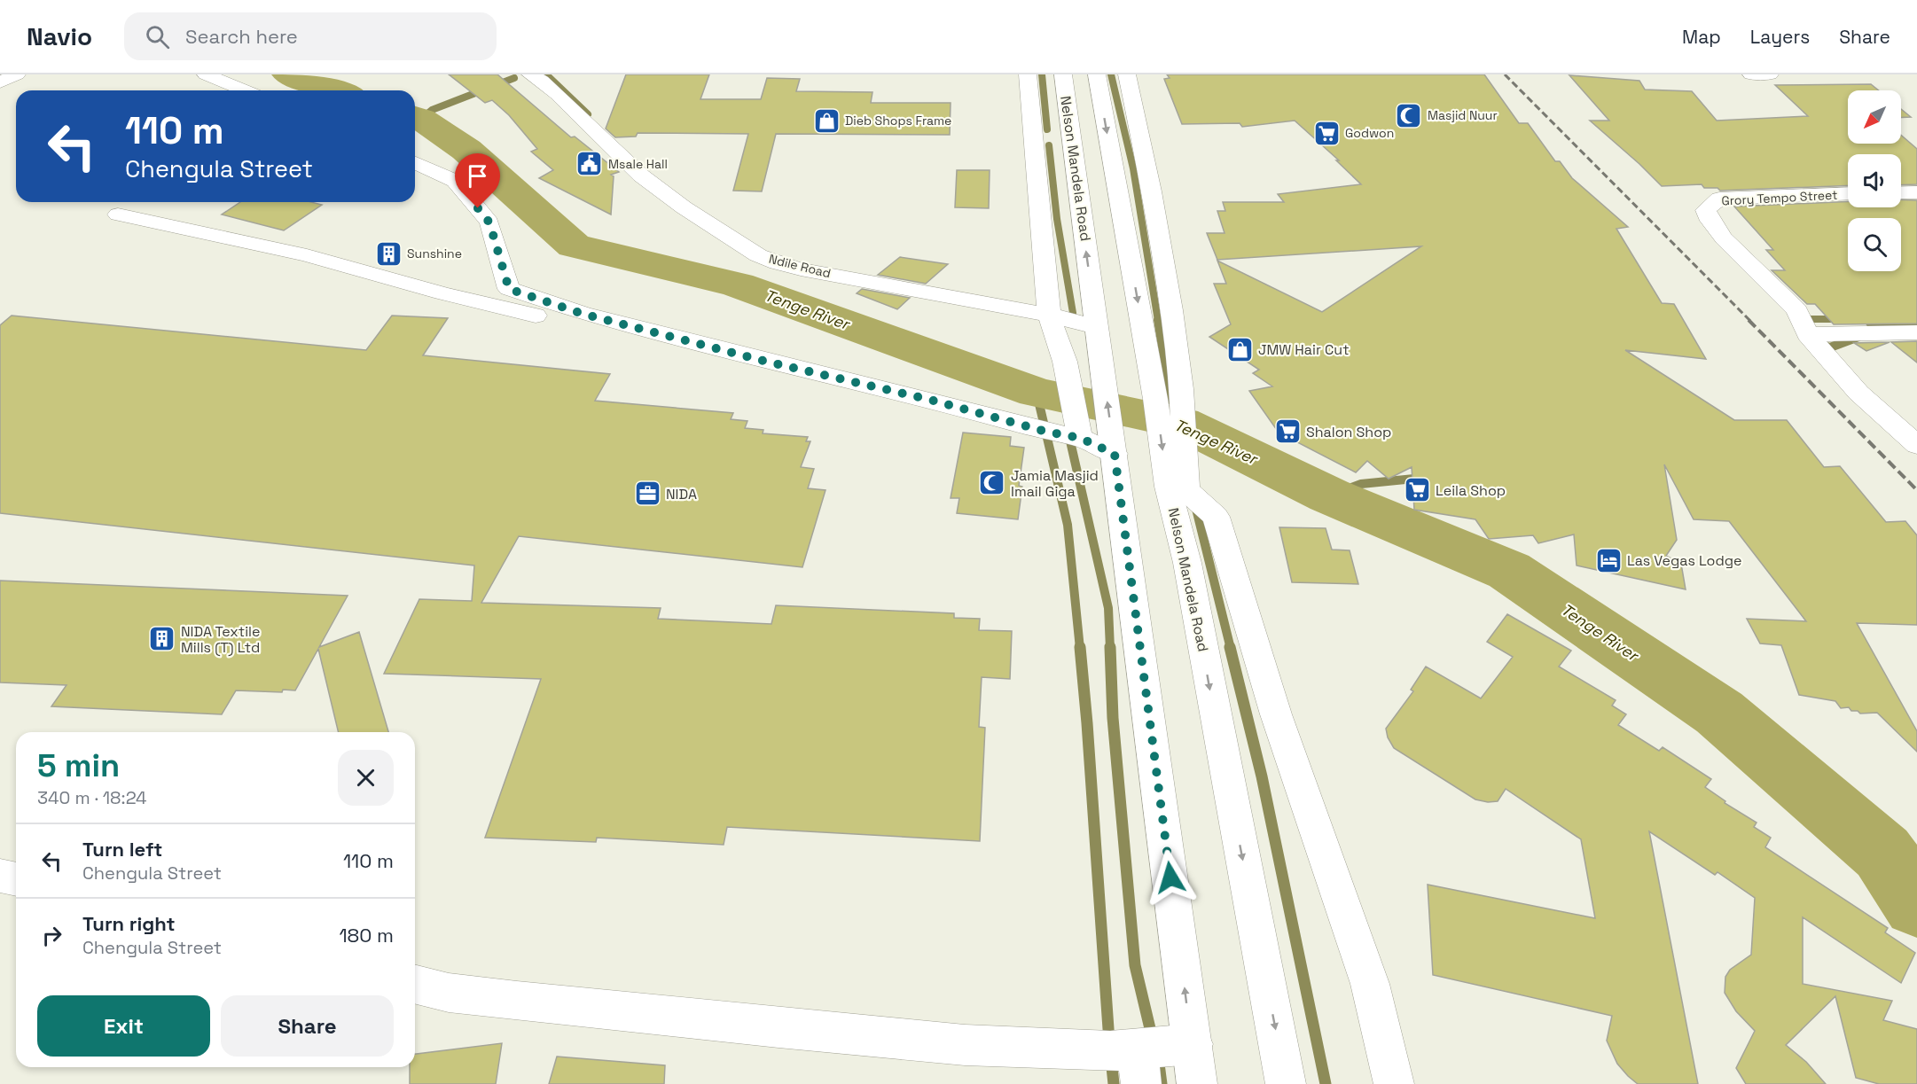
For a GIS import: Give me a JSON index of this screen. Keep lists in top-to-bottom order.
{
  "streets": {
    "street": ["Nelson Mandela Road", "Grory Tempo Street", "Ndile Road"]
  },
  "crossings": [
    ["Nelson Mandela Road", "Ndile Road"]
  ],
  "water": ["Tenge River"],
  "places": {
    "mosque": ["Masjid Nuur", "Jamia Masjid Imail Giga"],
    "shop": ["Dieb Shops Frame", "JMW Hair Cut"],
    "supermarket": ["Godwon", "Shalon Shop", "Leila Shop"],
    "public building": ["Msale Hall"],
    "building": ["Sunshine", "NIDA Textile Mills (T) Ltd"],
    "office": ["NIDA"],
    "hotel": ["Las Vegas Lodge"]
  },
  "north": "bottom left",
  "page": {
    "header": "Navio",
    "search": "Search here",
    "nav": ["Map", "Layers", "Share"],
    "turn": ["110 m", "Chengula Street"],
    "heading": ["5 min", "340 m · 18:24"],
    "list": [
      {
        "name": "Turn left",
        "note": "Chengula Street",
        "value": "110 m"
      },
      {
        "name": "Turn right",
        "note": "Chengula Street",
        "value": "180 m"
      }
    ],
    "buttons": ["Exit", "Share"]
  }
}
